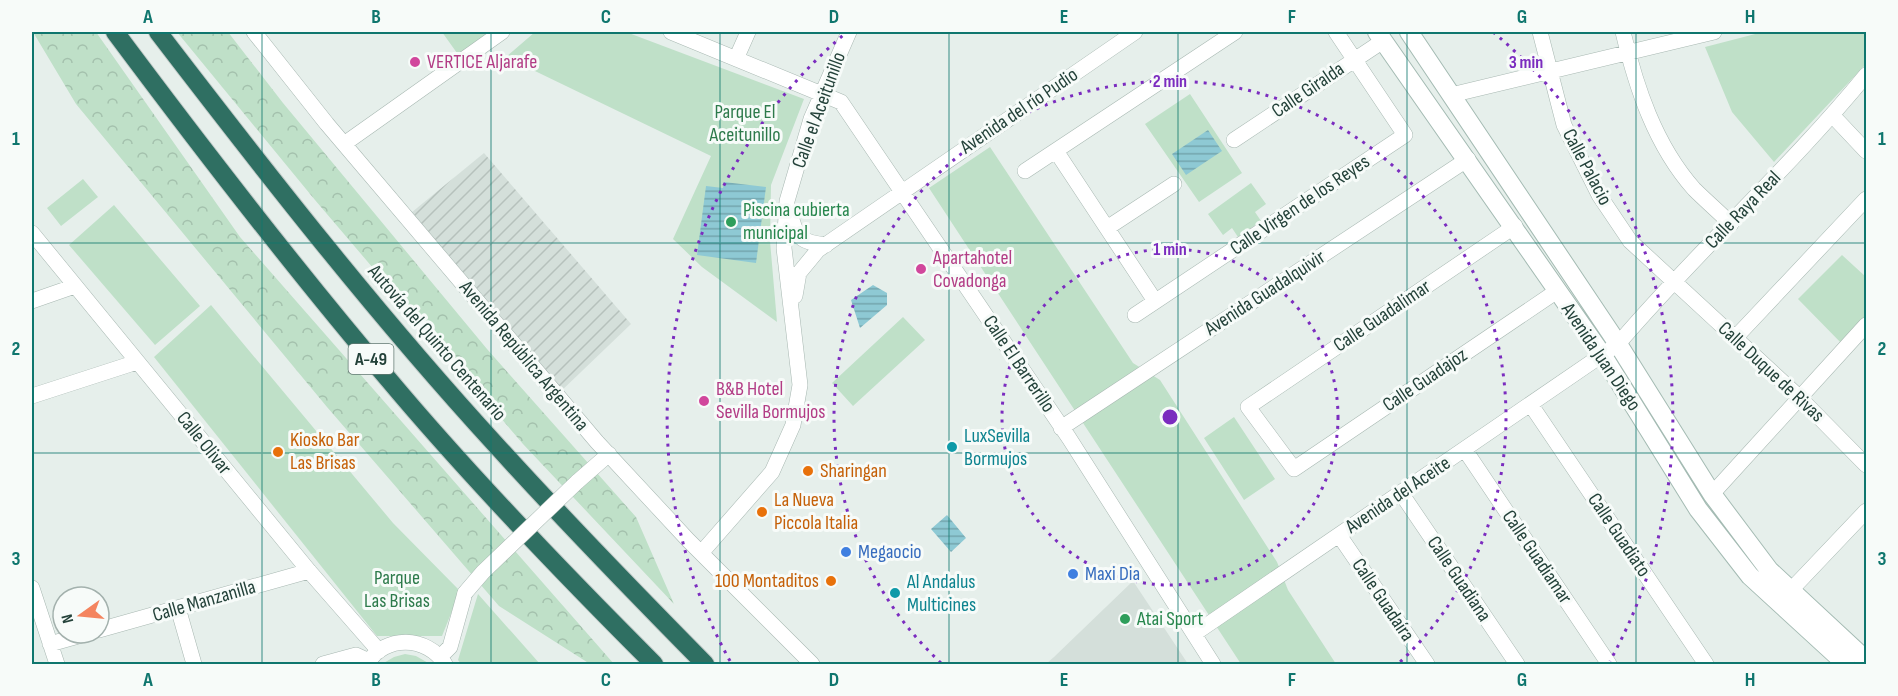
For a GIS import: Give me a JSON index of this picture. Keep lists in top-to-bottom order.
{
  "streets": {
    "highway": ["Autovía del Quinto Centenario", "A-49"],
    "street": [
      "Calle Giralda",
      "Calle el Aceitunillo",
      "Avenida del río Pudio",
      "Calle Palacio",
      "Calle Virgen de los Reyes",
      "Calle Raya Real",
      "Avenida Guadalquivir",
      "Calle Guadalimar",
      "Avenida República Argentina",
      "Avenida Juan Diego",
      "Calle El Barrerillo",
      "Calle Duque de Rivas",
      "Calle Guadajoz",
      "Calle Olivar",
      "Avenida del Aceite",
      "Calle Guadiato",
      "Calle Guadiamar",
      "Calle Guadiana",
      "Calle Guadaíra",
      "Calle Manzanilla"
    ]
  },
  "crossings": [
    ["Calle Giralda", "Calle Virgen de los Reyes"],
    ["Calle Giralda", "Avenida Juan Diego"],
    ["Calle el Aceitunillo", "Avenida del río Pudio"],
    ["Calle el Aceitunillo", "Avenida República Argentina"],
    ["Calle el Aceitunillo", "Calle El Barrerillo"],
    ["Avenida del río Pudio", "Calle El Barrerillo"],
    ["Calle Palacio", "Calle Raya Real"],
    ["Calle Palacio", "Calle Duque de Rivas"],
    ["Calle Raya Real", "Avenida Juan Diego"],
    ["Calle Raya Real", "Calle Duque de Rivas"],
    ["Calle Raya Real", "Avenida del Aceite"],
    ["Avenida Guadalquivir", "Avenida Juan Diego"],
    ["Avenida Guadalquivir", "Calle El Barrerillo"],
    ["Calle Guadalimar", "Avenida Juan Diego"],
    ["Calle Guadalimar", "Calle Guadajoz"],
    ["Avenida Juan Diego", "Calle Guadajoz"],
    ["Avenida Juan Diego", "Avenida del Aceite"],
    ["Calle El Barrerillo", "Avenida del Aceite"],
    ["Calle Olivar", "Calle Manzanilla"],
    ["Avenida del Aceite", "Calle Guadiato"],
    ["Avenida del Aceite", "Calle Guadiamar"],
    ["Avenida del Aceite", "Calle Guadiana"],
    ["Avenida del Aceite", "Calle Guadaíra"]
  ],
  "parks": ["Parque El Aceitunillo", "Parque Las Brisas"],
  "places": [
    "VERTICE Aljarafe",
    "Piscina cubierta municipal",
    "Apartahotel Covadonga",
    "B&B Hotel Sevilla Bormujos",
    "LuxSevilla Bormujos",
    "Kiosko Bar Las Brisas",
    "Sharingan",
    "La Nueva Piccola Italia",
    "Megaocio",
    "Maxi Dia",
    "100 Montaditos",
    "Al Andalus Multicines",
    "Atai Sport"
  ],
  "north": "left",
  "grid": {
    "columns": [
      "A",
      "B",
      "C",
      "D",
      "E",
      "F",
      "G",
      "H"
    ],
    "rows": ["1", "2", "3"]
  },
  "rings": ["3 min", "2 min", "1 min"]
}
